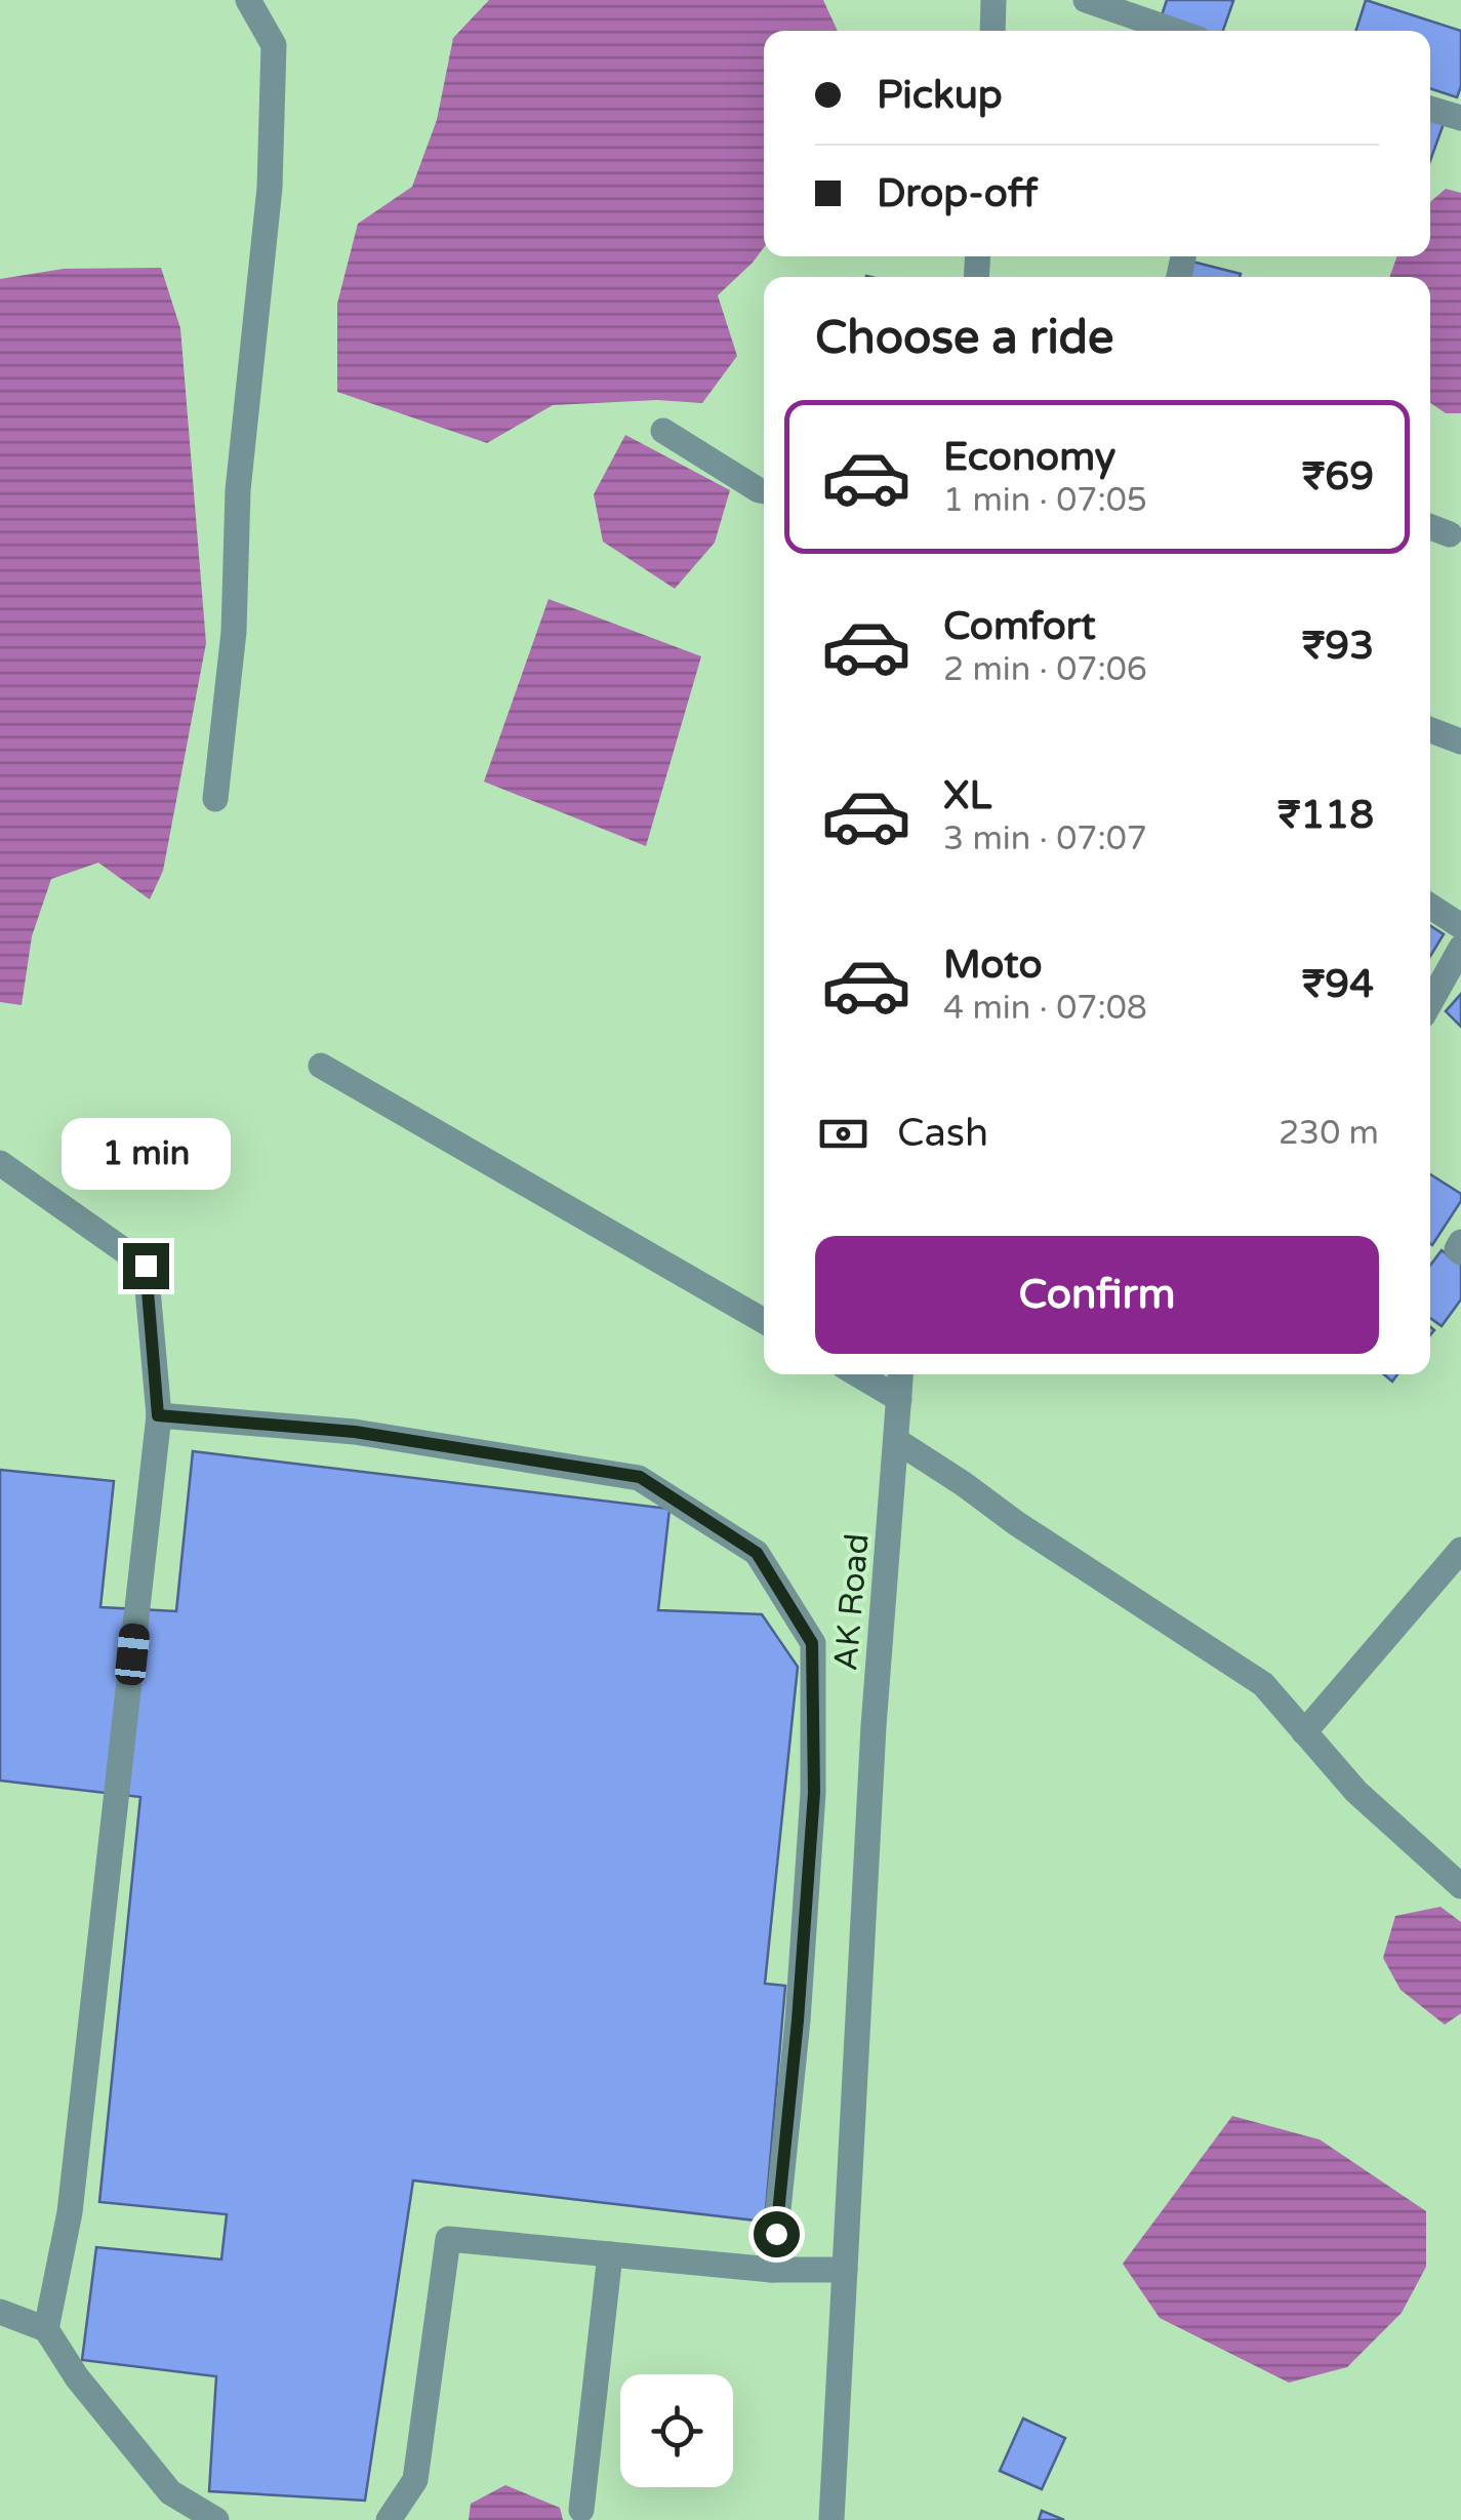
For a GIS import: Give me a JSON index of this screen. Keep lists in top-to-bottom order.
{
  "streets": {
    "street": ["AK Road"]
  },
  "page": {
    "banner": ["Pickup", "Drop-off"],
    "heading": "Choose a ride",
    "list": [
      {
        "name": "Economy",
        "note": "1 min · 07:05",
        "value": "₹69"
      },
      {
        "name": "Comfort",
        "note": "2 min · 07:06",
        "value": "₹93"
      },
      {
        "name": "XL",
        "note": "3 min · 07:07",
        "value": "₹118"
      },
      {
        "name": "Moto",
        "note": "4 min · 07:08",
        "value": "₹94"
      }
    ],
    "pay": ["Cash", "230 m"],
    "bubble": "1 min",
    "buttons": "Confirm"
  }
}
